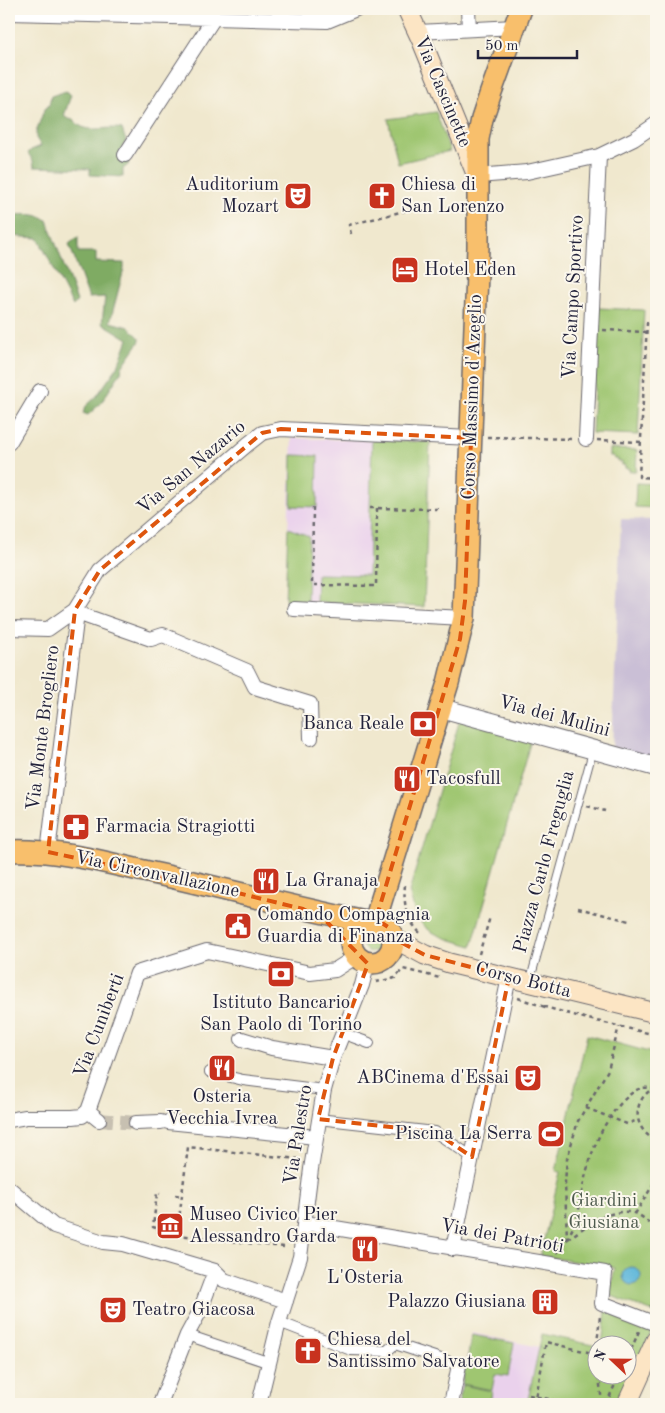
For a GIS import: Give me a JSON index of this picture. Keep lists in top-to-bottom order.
{
  "streets": {
    "main road": [
      "Via Cascinette",
      "Corso Massimo d'Azeglio",
      "Via Circonvallazione",
      "Corso Botta"
    ],
    "street": [
      "Via Campo Sportivo",
      "Via San Nazario",
      "Via dei Mulini",
      "Via Monte Brogliero",
      "Via Cuniberti",
      "Via Palestro",
      "Via dei Patrioti"
    ],
    "lane": ["Piazza Carlo Freguglia"]
  },
  "crossings": [
    ["Via Cascinette", "Corso Massimo d'Azeglio"],
    ["Corso Massimo d'Azeglio", "Via San Nazario"],
    ["Corso Massimo d'Azeglio", "Via dei Mulini"],
    ["Corso Massimo d'Azeglio", "Corso Botta"],
    ["Corso Massimo d'Azeglio", "Via Cuniberti"],
    ["Corso Massimo d'Azeglio", "Via Palestro"],
    ["Via San Nazario", "Via Monte Brogliero"],
    ["Via dei Mulini", "Piazza Carlo Freguglia"],
    ["Via Monte Brogliero", "Via Circonvallazione"],
    ["Piazza Carlo Freguglia", "Corso Botta"],
    ["Corso Botta", "Via Cuniberti"],
    ["Corso Botta", "Via Palestro"],
    ["Via Cuniberti", "Via Palestro"],
    ["Via Palestro", "Via dei Patrioti"]
  ],
  "parks": ["Giardini Giusiana"],
  "places": {
    "theatre": ["Auditorium Mozart", "ABCinema d'Essai", "Teatro Giacosa"],
    "church": ["Chiesa di San Lorenzo", "Chiesa del Santissimo Salvatore"],
    "hotel": ["Hotel Eden"],
    "bank": ["Banca Reale", "Istituto Bancario San Paolo di Torino"],
    "restaurant": [
      "Tacosfull",
      "La Granaja",
      "Osteria Vecchia Ivrea",
      "L'Osteria"
    ],
    "pharmacy": ["Farmacia Stragiotti"],
    "public building": ["Comando Compagnia Guardia di Finanza"],
    "sports": ["Piscina La Serra"],
    "museum": ["Museo Civico Pier Alessandro Garda"],
    "building": ["Palazzo Giusiana"]
  },
  "scale_bar": "50 m",
  "north": "left"
}
